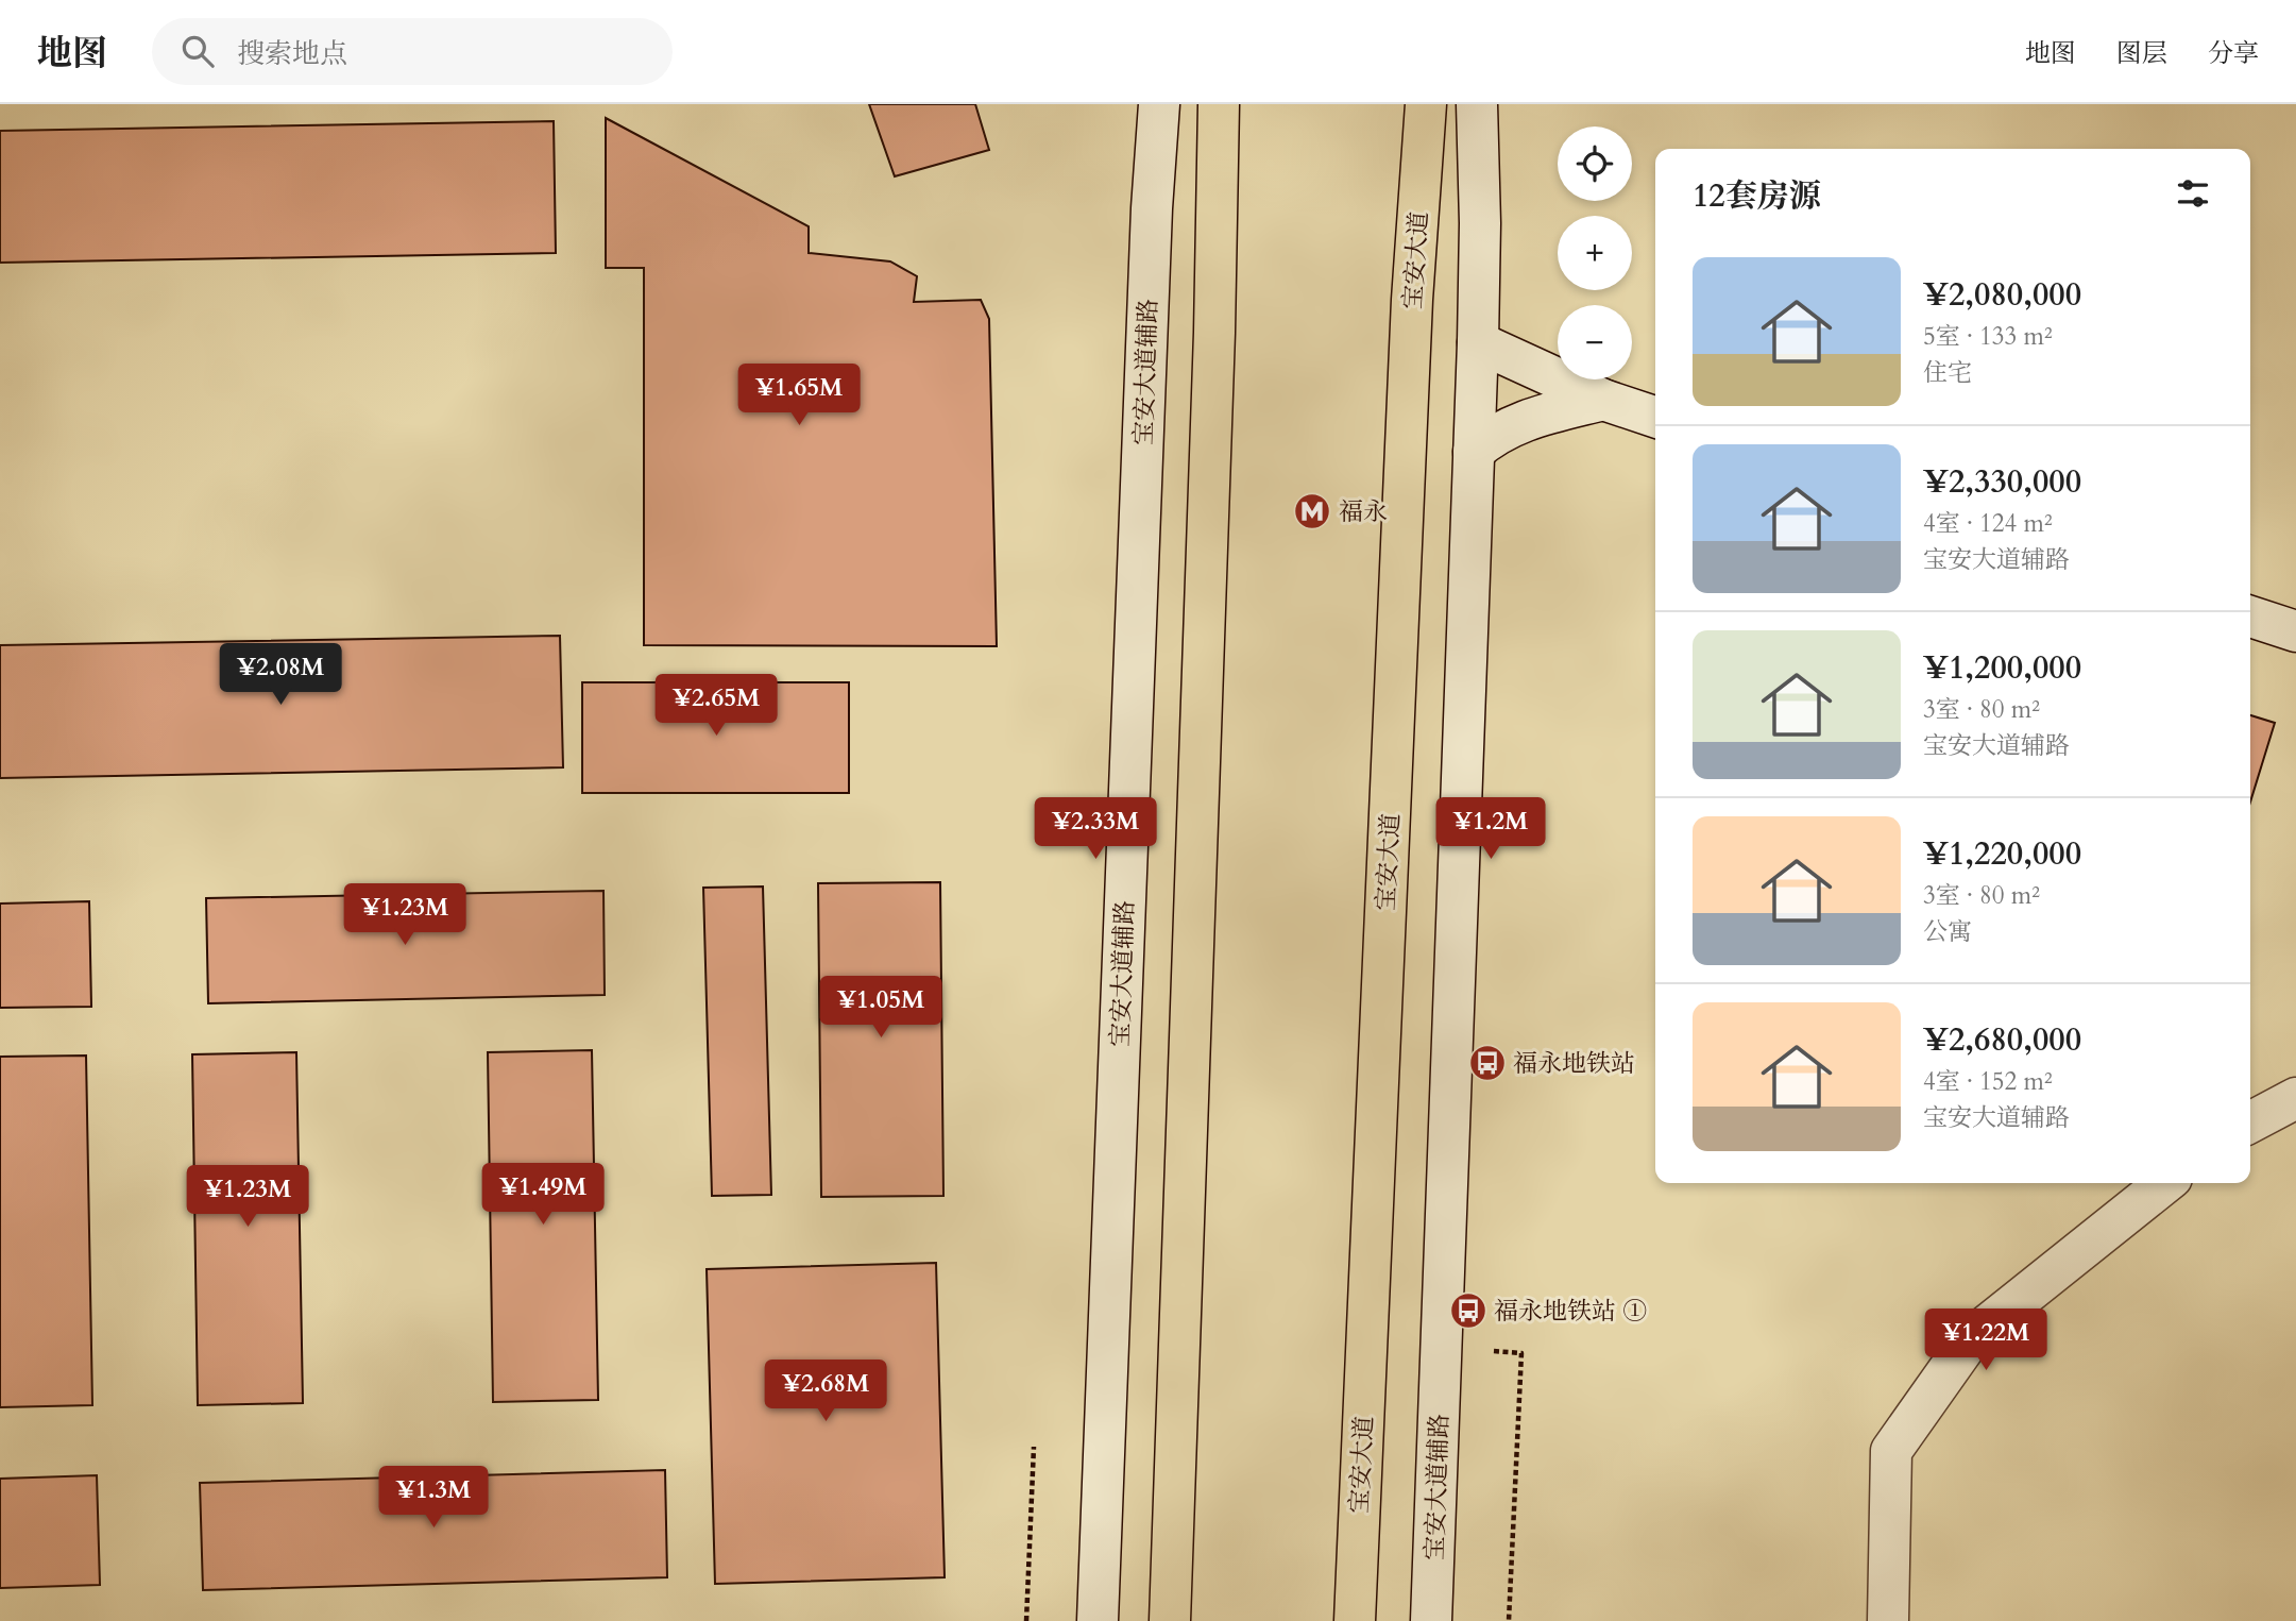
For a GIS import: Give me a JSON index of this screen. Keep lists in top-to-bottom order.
{
  "streets": {
    "main road": ["宝安大道", "宝安大道辅路"]
  },
  "places": {
    "metro station": ["福永"],
    "bus stop": ["福永地铁站", "福永地铁站 ①"]
  },
  "page": {
    "header": "地图",
    "search": "搜索地点",
    "nav": ["地图", "图层", "分享"],
    "map_buttons": ["+", "−"],
    "heading": "12套房源",
    "list": [
      {
        "name": "¥2,080,000",
        "note": "5室 · 133 m² · 住宅"
      },
      {
        "name": "¥2,330,000",
        "note": "4室 · 124 m² · 宝安大道辅路"
      },
      {
        "name": "¥1,200,000",
        "note": "3室 · 80 m² · 宝安大道辅路"
      },
      {
        "name": "¥1,220,000",
        "note": "3室 · 80 m² · 公寓"
      },
      {
        "name": "¥2,680,000",
        "note": "4室 · 152 m² · 宝安大道辅路"
      }
    ],
    "price": [
      "¥1.65M",
      "¥2.08M",
      "¥2.65M",
      "¥2.33M",
      "¥1.2M",
      "¥1.23M",
      "¥1.05M",
      "¥1.49M",
      "¥1.23M",
      "¥1.22M",
      "¥2.68M",
      "¥1.3M"
    ]
  }
}
